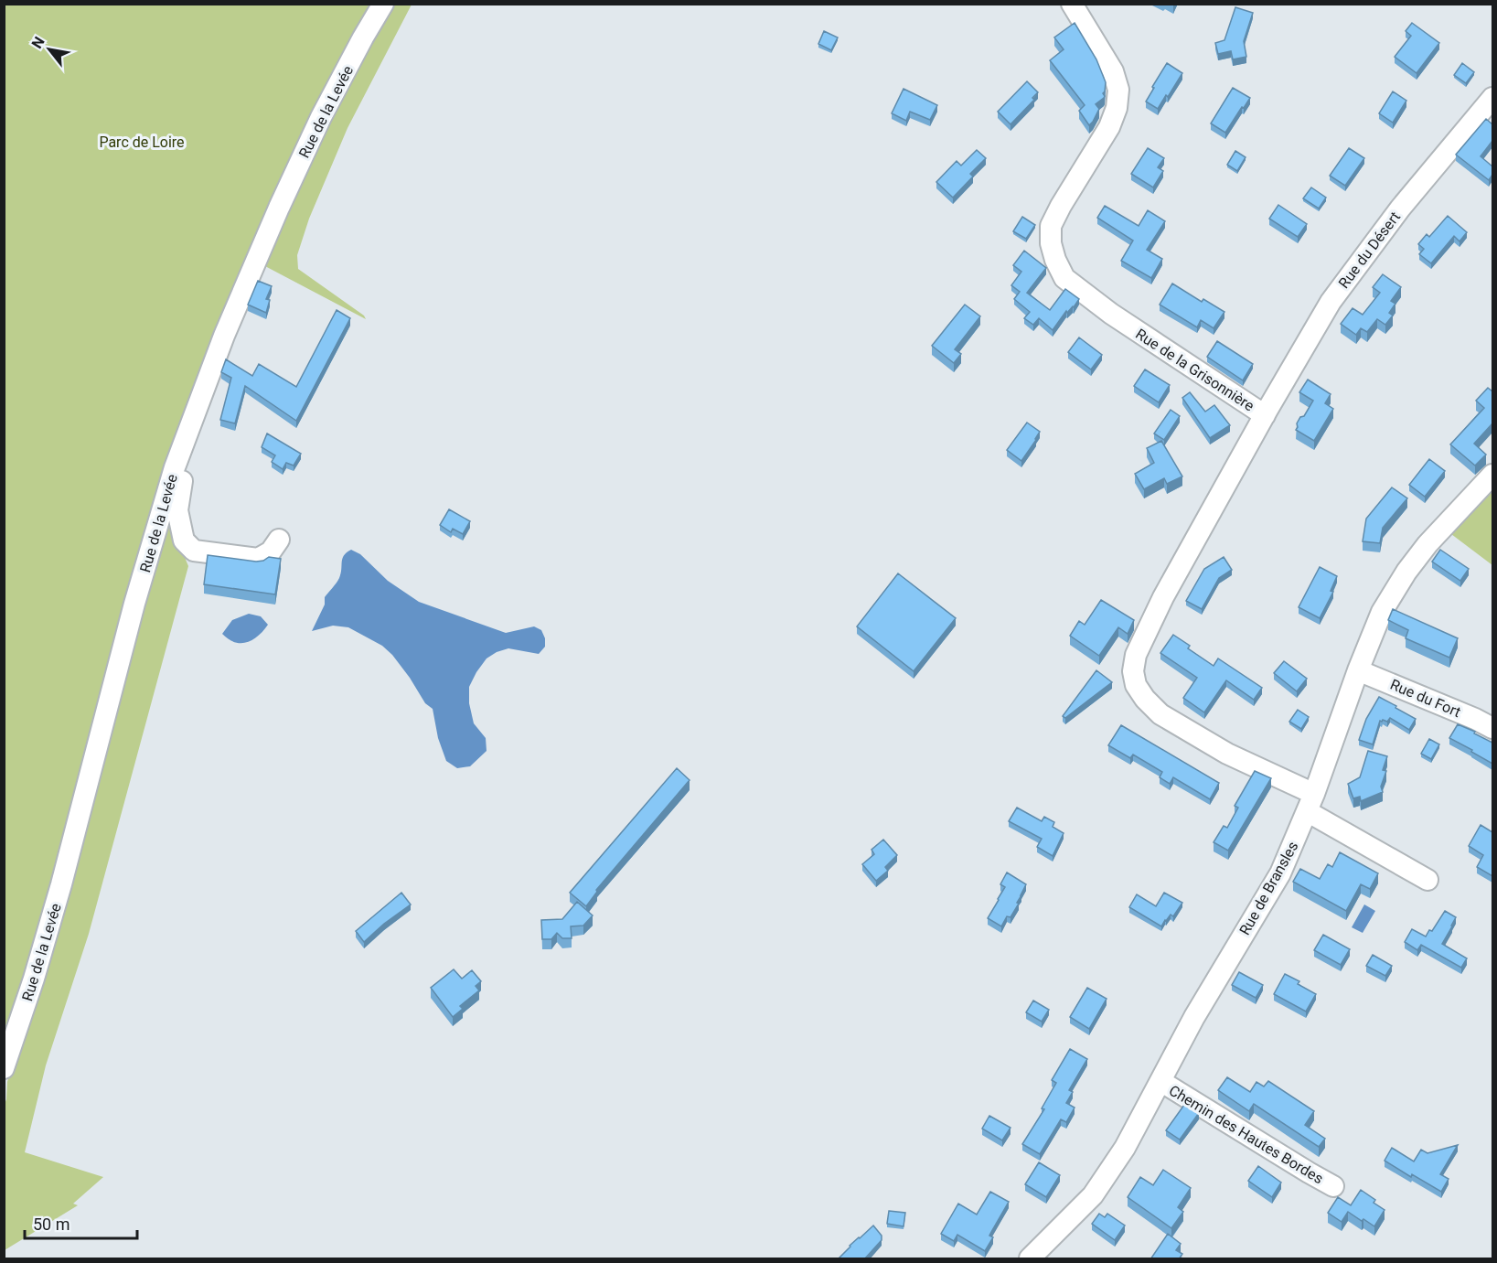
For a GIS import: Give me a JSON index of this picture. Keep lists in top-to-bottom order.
{
  "streets": {
    "street": [
      "Rue de la Levée",
      "Rue du Désert",
      "Rue de la Grisonnière",
      "Rue du Fort",
      "Rue de Bransles",
      "Chemin des Hautes Bordes"
    ]
  },
  "crossings": [
    ["Rue du Désert", "Rue de la Grisonnière"],
    ["Rue de la Grisonnière", "Rue de Bransles"],
    ["Rue du Fort", "Rue de Bransles"],
    ["Rue de Bransles", "Chemin des Hautes Bordes"]
  ],
  "parks": ["Parc de Loire"],
  "scale_bar": "50 m",
  "north": "top left"
}
